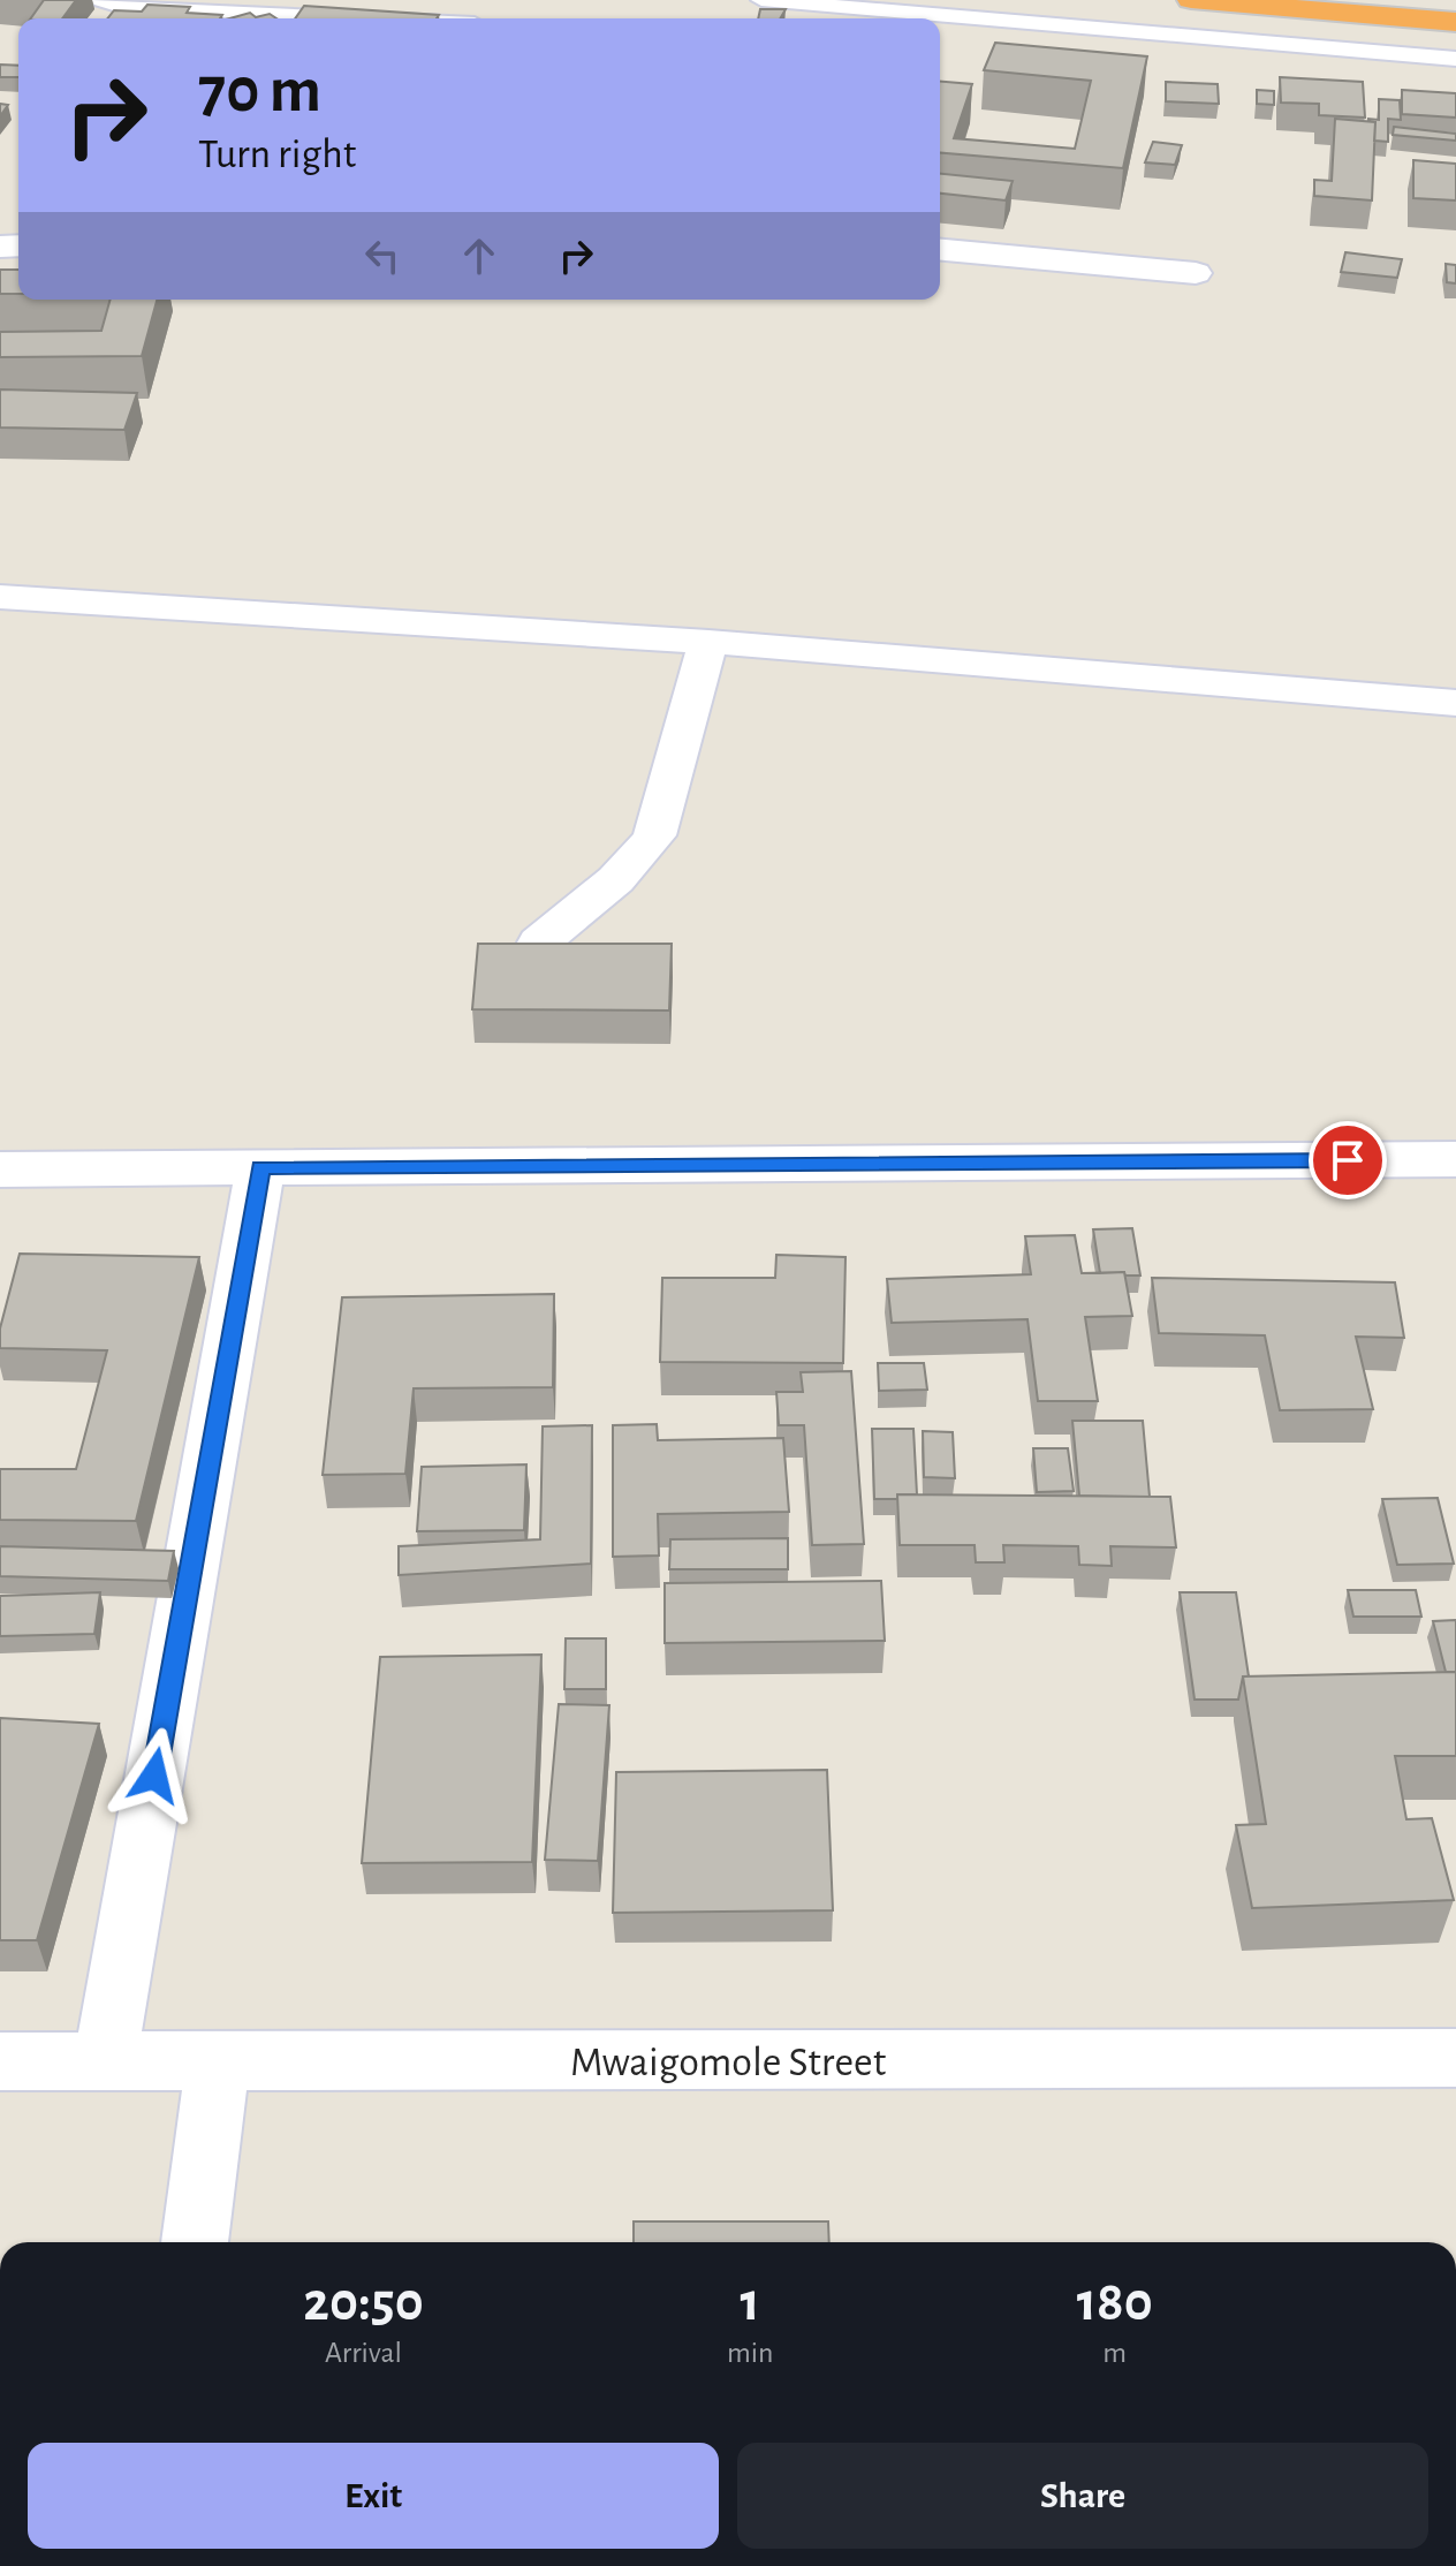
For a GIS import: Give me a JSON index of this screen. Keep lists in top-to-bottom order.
{
  "streets": {
    "street": ["Mwaigomole Street"]
  },
  "page": {
    "turn": ["70 m", "Turn right"],
    "eta": [
      "20:50",
      "Arrival",
      "1",
      "min",
      "180",
      "m"
    ],
    "buttons": ["Exit", "Share"]
  }
}
